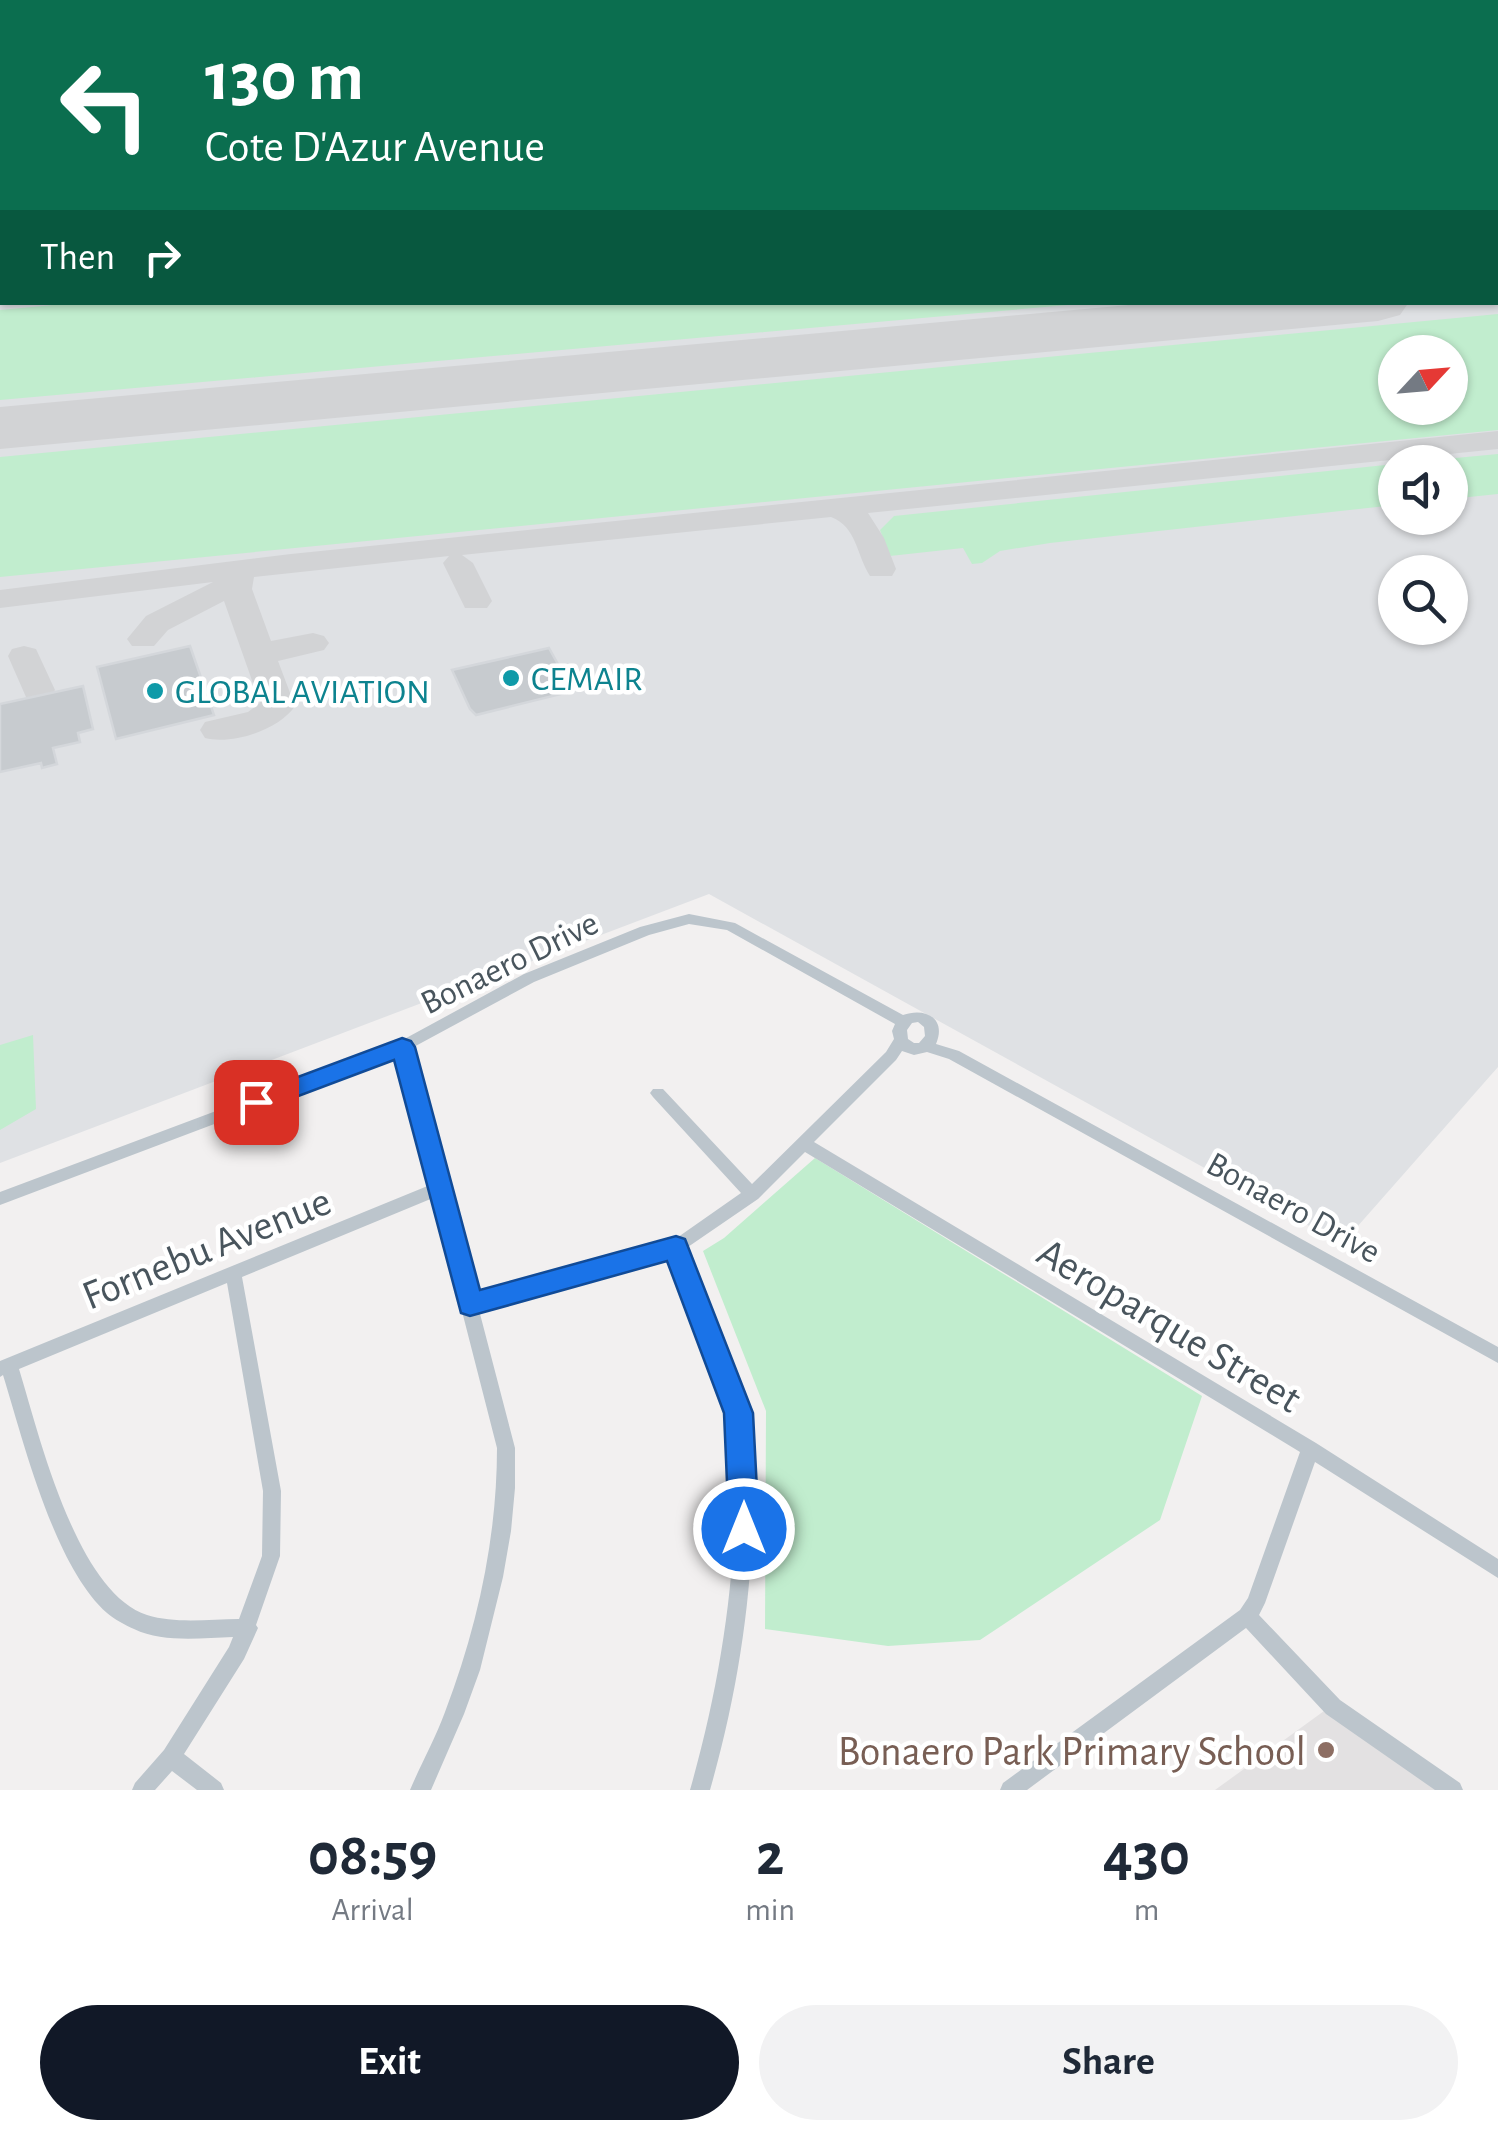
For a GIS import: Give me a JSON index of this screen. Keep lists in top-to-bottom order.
{
  "streets": {
    "street": ["Bonaero Drive", "Fornebu Avenue", "Aeroparque Street"]
  },
  "places": ["CEMAIR", "GLOBAL AVIATION", "Bonaero Park Primary School"],
  "north": "top right",
  "page": {
    "turn": ["130 m", "Cote D'Azur Avenue"],
    "then": "Then",
    "eta": [
      "08:59",
      "Arrival",
      "2",
      "min",
      "430",
      "m"
    ],
    "buttons": ["Exit", "Share"]
  }
}
